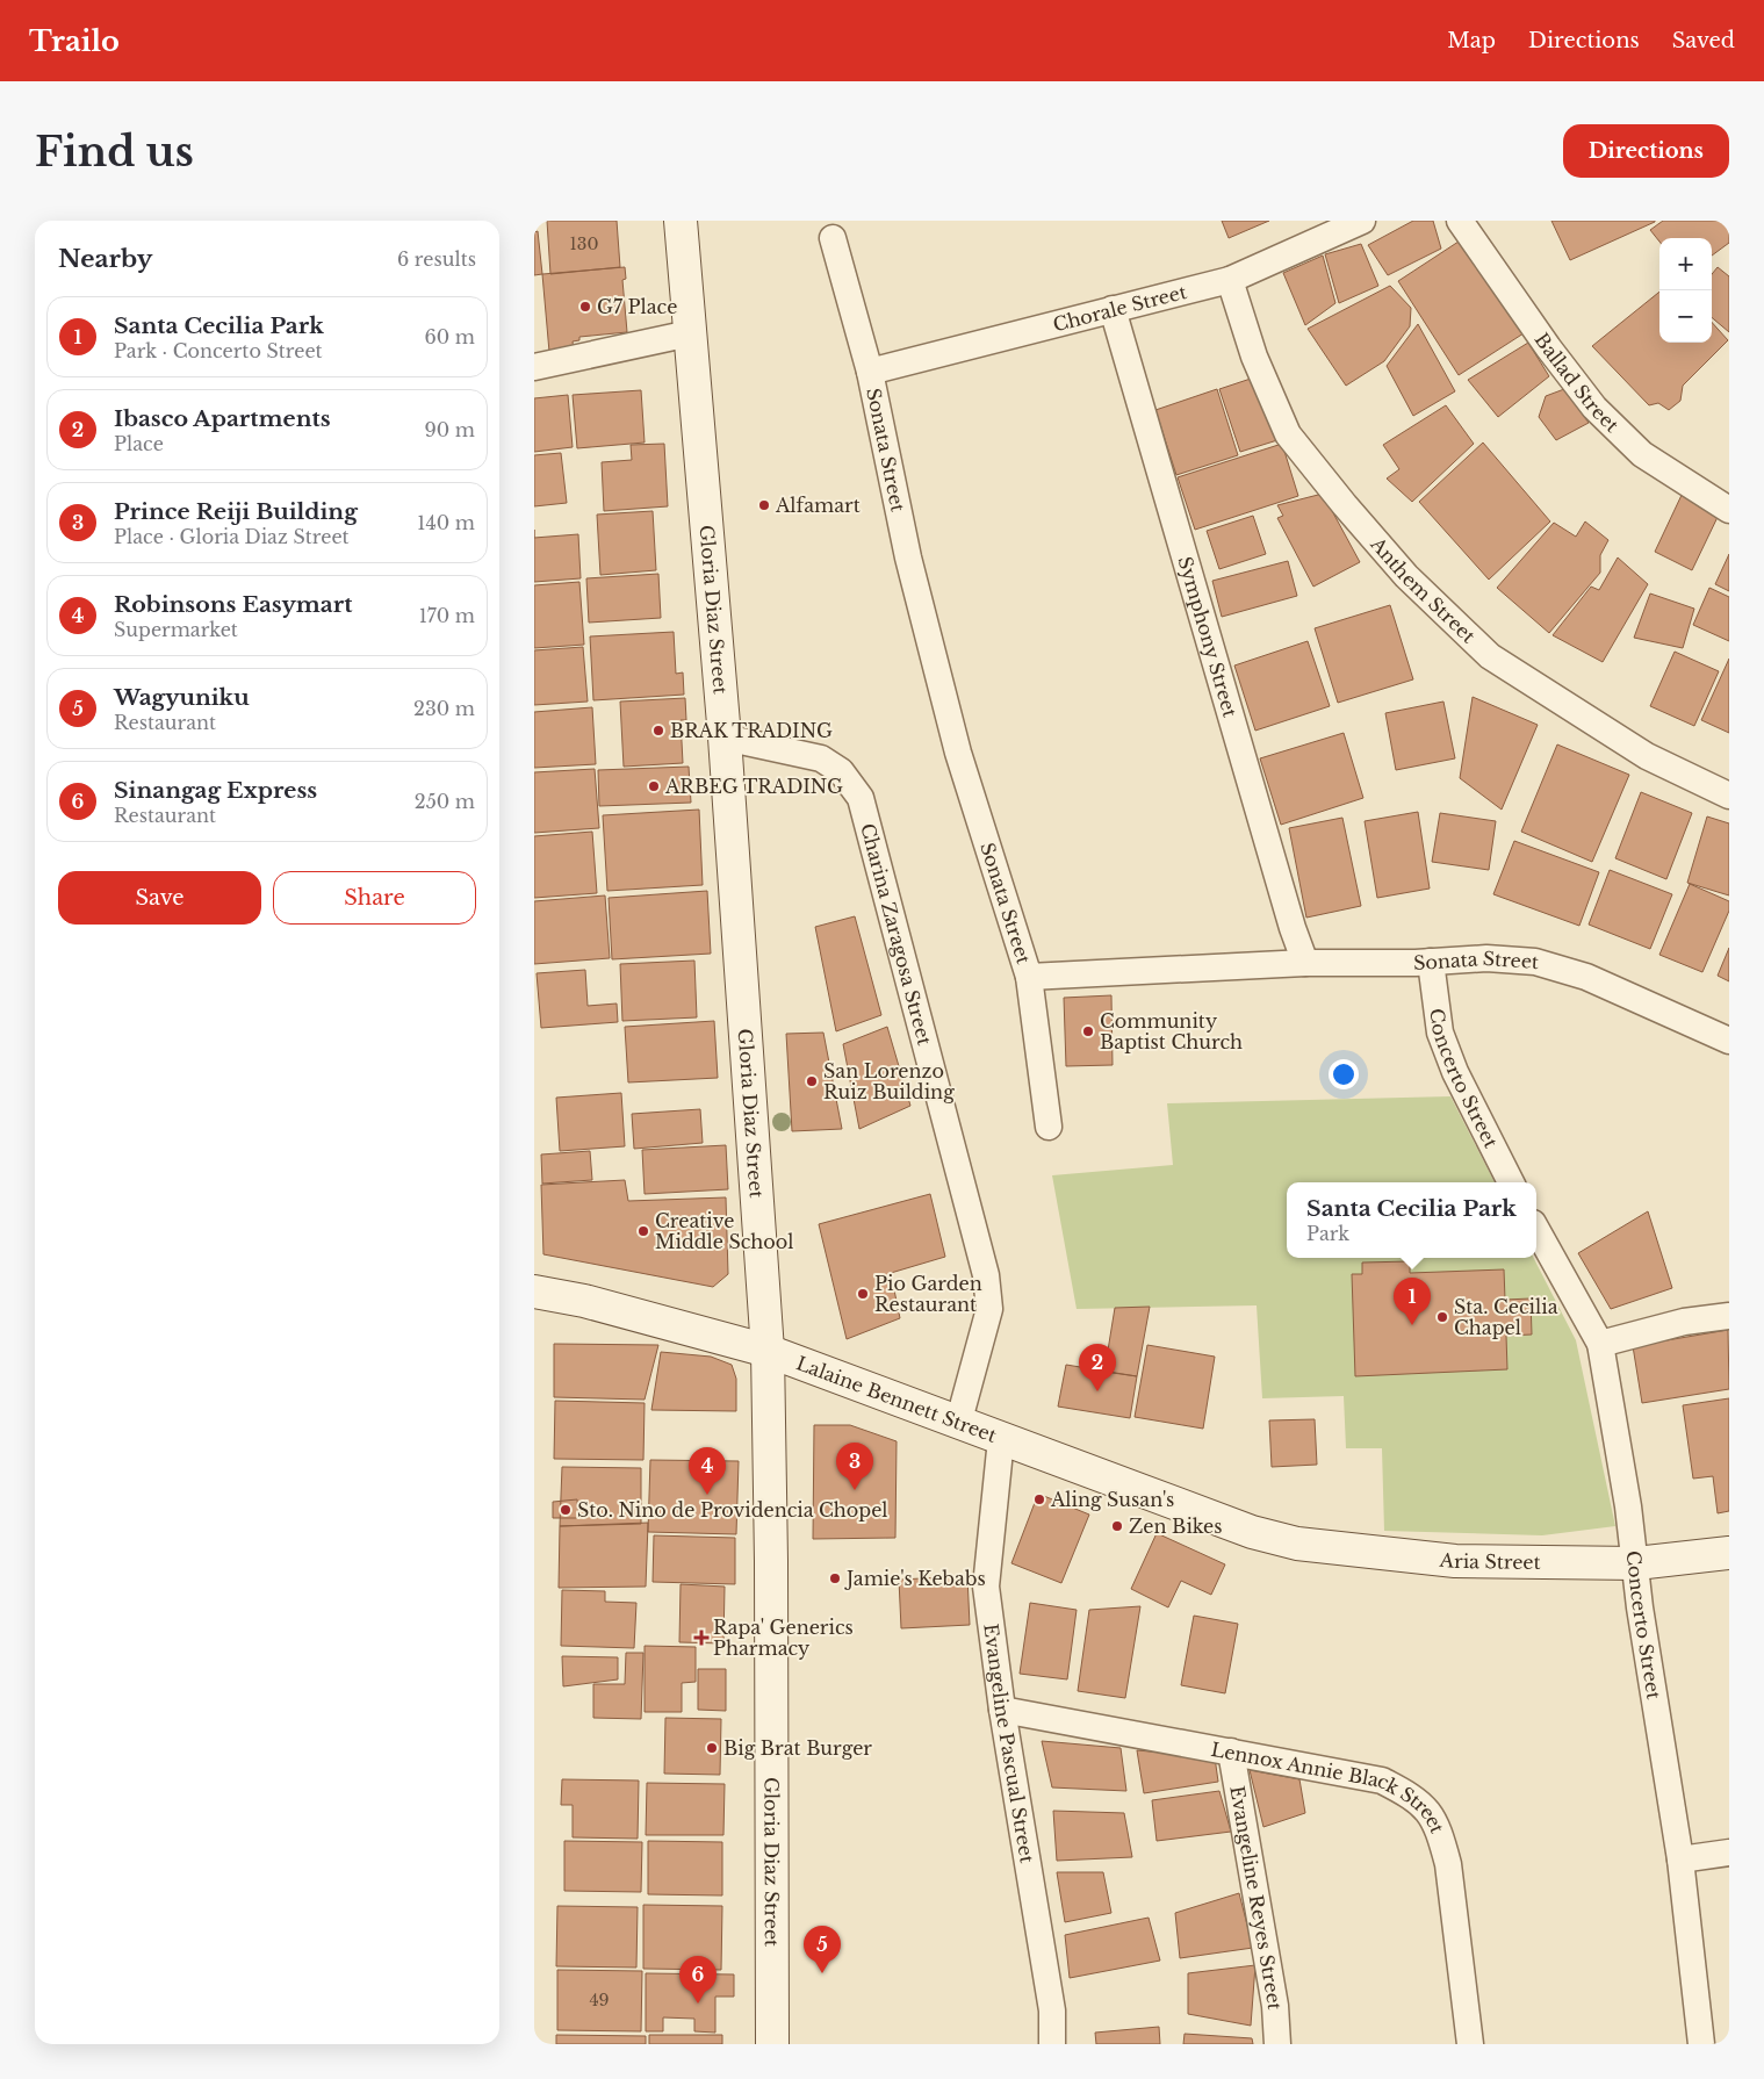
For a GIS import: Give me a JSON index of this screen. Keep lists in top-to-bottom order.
{
  "streets": {
    "street": [
      "Chorale Street",
      "Ballad Street",
      "Sonata Street",
      "Anthem Street",
      "Gloria Diaz Street",
      "Symphony Street",
      "Charina Zaragosa Street",
      "Concerto Street",
      "Lalaine Bennett Street",
      "Aria Street",
      "Evangeline Pascual Street",
      "Lennox Annie Black Street",
      "Evangeline Reyes Street"
    ]
  },
  "crossings": [
    ["Chorale Street", "Sonata Street"],
    ["Chorale Street", "Anthem Street"],
    ["Chorale Street", "Symphony Street"],
    ["Sonata Street", "Symphony Street"],
    ["Sonata Street", "Concerto Street"],
    ["Gloria Diaz Street", "Charina Zaragosa Street"],
    ["Gloria Diaz Street", "Lalaine Bennett Street"],
    ["Charina Zaragosa Street", "Lalaine Bennett Street"],
    ["Concerto Street", "Aria Street"],
    ["Lalaine Bennett Street", "Aria Street"],
    ["Lalaine Bennett Street", "Evangeline Pascual Street"],
    ["Evangeline Pascual Street", "Lennox Annie Black Street"],
    ["Lennox Annie Black Street", "Evangeline Reyes Street"]
  ],
  "places": {
    "other": [
      "G7 Place",
      "Alfamart",
      "BRAK TRADING",
      "ARBEG TRADING",
      "Community Baptist Church",
      "San Lorenzo Ruiz Building",
      "Creative Middle School",
      "Pio Garden Restaurant",
      "Sta. Cecilia Chapel",
      "Aling Susan's",
      "Sto. Nino de Providencia Chopel",
      "Zen Bikes",
      "Jamie's Kebabs",
      "Big Brat Burger"
    ],
    "health": ["Rapa' Generics Pharmacy"]
  },
  "house_numbers": ["130", "49"],
  "page": {
    "header": "Trailo",
    "nav": ["Map", "Directions", "Saved"],
    "buttons": [
      "Directions",
      ["Save", "Share"]
    ],
    "title": "Find us",
    "heading": ["Nearby", "6 results"],
    "map_buttons": ["+", "−"],
    "list": [
      {
        "mark": "1",
        "name": "Santa Cecilia Park",
        "note": "Park · Concerto Street",
        "value": "60 m"
      },
      {
        "mark": "2",
        "name": "Ibasco Apartments",
        "note": "Place",
        "value": "90 m"
      },
      {
        "mark": "3",
        "name": "Prince Reiji Building",
        "note": "Place · Gloria Diaz Street",
        "value": "140 m"
      },
      {
        "mark": "4",
        "name": "Robinsons Easymart",
        "note": "Supermarket",
        "value": "170 m"
      },
      {
        "mark": "5",
        "name": "Wagyuniku",
        "note": "Restaurant",
        "value": "230 m"
      },
      {
        "mark": "6",
        "name": "Sinangag Express",
        "note": "Restaurant",
        "value": "250 m"
      }
    ],
    "popup": ["Santa Cecilia Park", "Park"],
    "pins": [
      "1",
      "2",
      "3",
      "4",
      "5",
      "6"
    ]
  }
}
